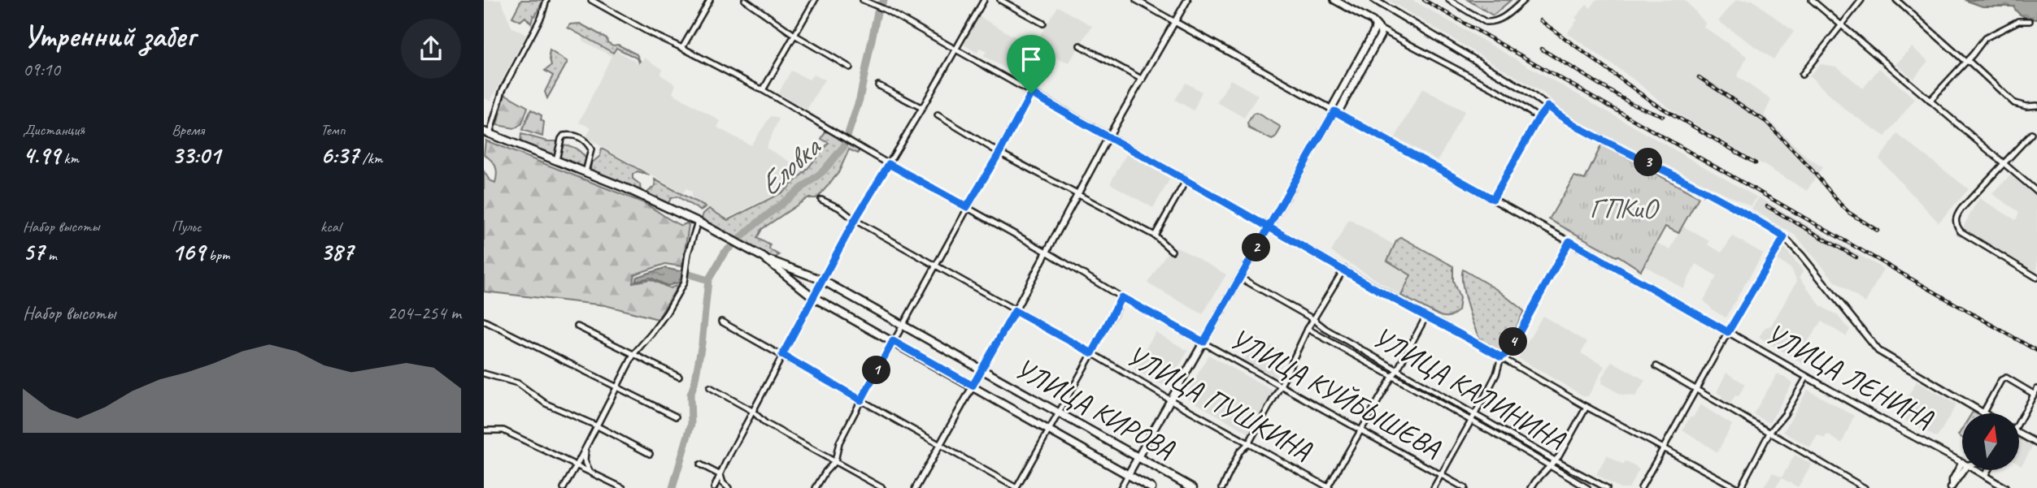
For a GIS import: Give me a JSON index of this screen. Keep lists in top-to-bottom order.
{
  "streets": {
    "main road": ["УЛИЦА КИРОВА"],
    "street": [
      "УЛИЦА ЛЕНИНА",
      "УЛИЦА КАЛИНИНА",
      "УЛИЦА КУЙБЫШЕВА",
      "УЛИЦА ПУШКИНА"
    ]
  },
  "water": ["Еловка"],
  "parks": ["ГПКиО"],
  "north": "top",
  "page": {
    "heading": ["Утренний забег", "09:10"],
    "stats": [
      ["Дистанция", "4.99 km"],
      ["Время", "33:01"],
      ["Темп", "6:37 /km"],
      ["Набор высоты", "57 m"],
      ["Пульс", "169 bpm"],
      ["kcal", "387"]
    ],
    "pins": [
      "3",
      "2",
      "4",
      "1"
    ],
    "chart": ["Набор высоты", "204–254 m"]
  }
}
